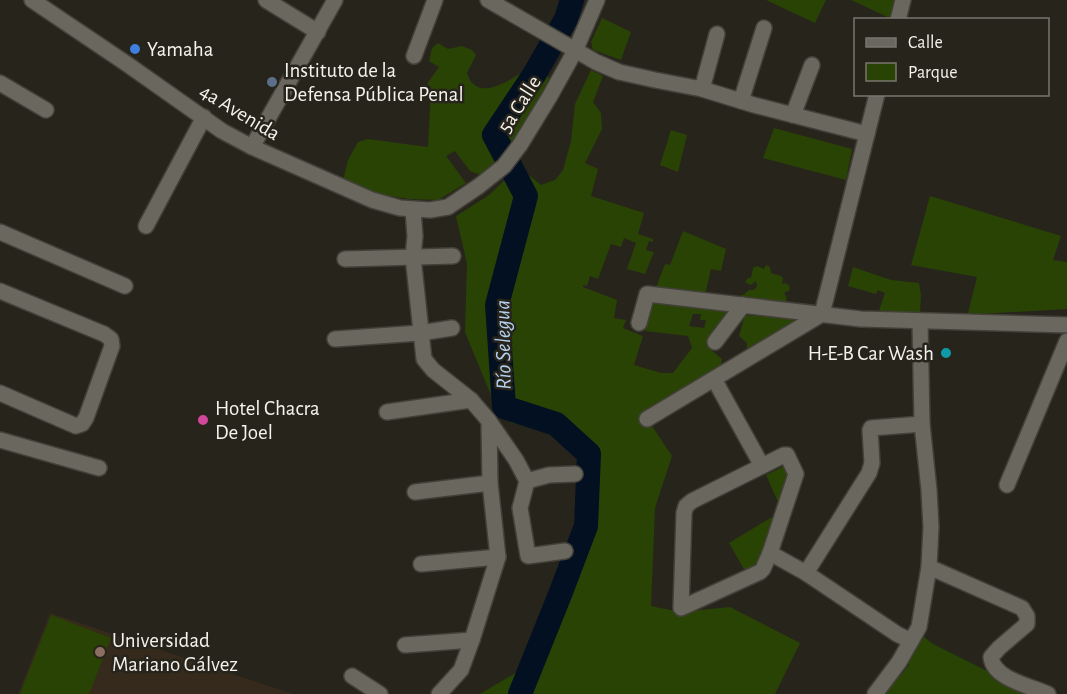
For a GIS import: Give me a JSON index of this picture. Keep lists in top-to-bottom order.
{
  "streets": {
    "street": ["5a Calle", "4a Avenida"]
  },
  "crossings": [
    ["5a Calle", "4a Avenida"]
  ],
  "water": ["Río Selegua"],
  "places": [
    "Yamaha",
    "Instituto de la Defensa Pública Penal",
    "H-E-B Car Wash",
    "Hotel Chacra De Joel",
    "Universidad Mariano Gálvez"
  ],
  "legend": ["Calle", "Parque"]
}
